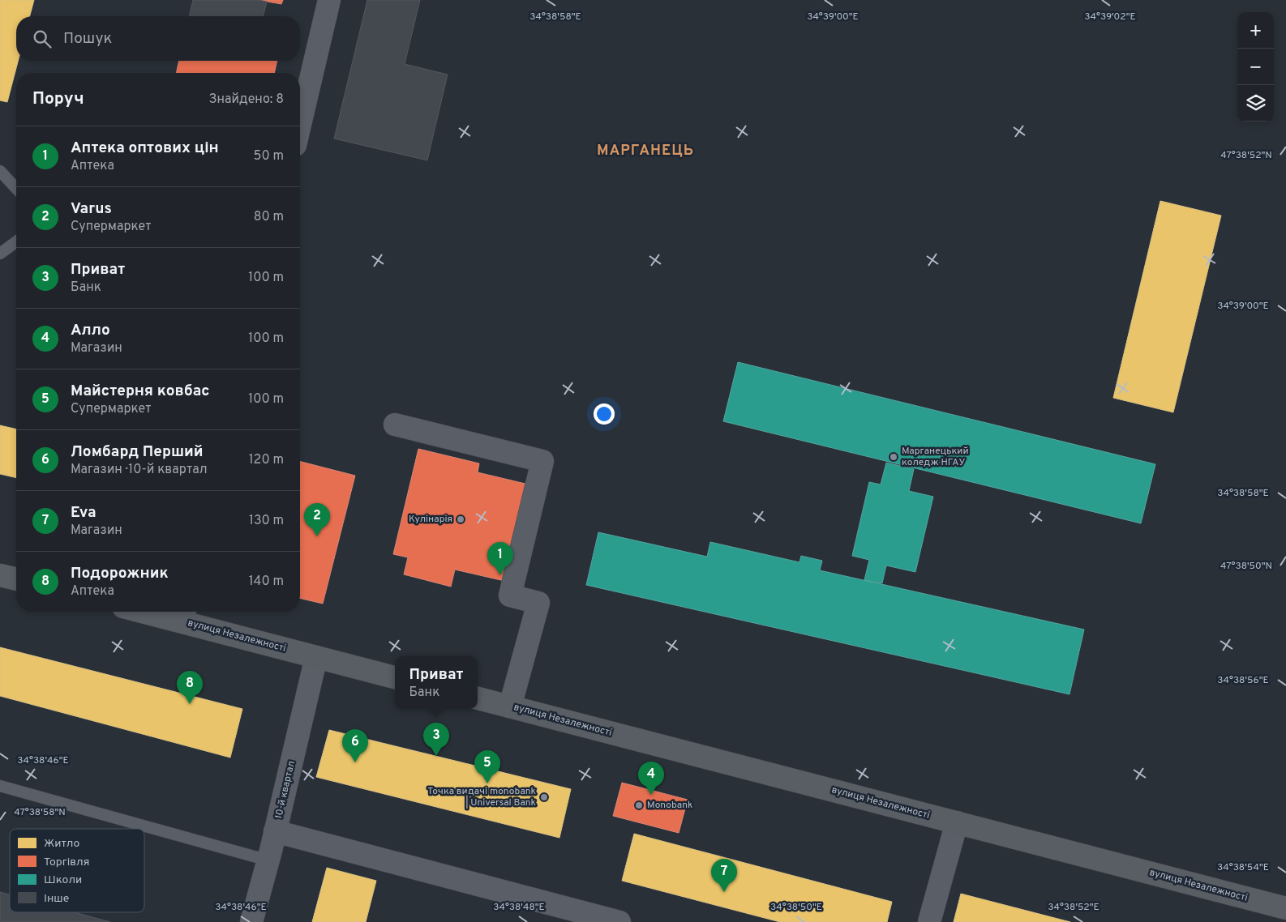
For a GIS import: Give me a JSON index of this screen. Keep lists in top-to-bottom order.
{
  "streets": {
    "main road": ["вулиця Незалежності"],
    "street": ["10-й квартал"]
  },
  "crossings": [
    ["вулиця Незалежності", "10-й квартал"]
  ],
  "districts": ["МАРГАНЕЦЬ"],
  "places": [
    "Марганецький коледж НГАУ",
    "Кулінарія",
    "Точка видачі monobank | Universal Bank",
    "Monobank"
  ],
  "legend": [
    "Житло",
    "Торгівля",
    "Школи",
    "Інше"
  ],
  "page": {
    "map_buttons": ["+", "−"],
    "search": "Пошук",
    "heading": ["Поруч", "Знайдено: 8"],
    "list": [
      {
        "mark": "1",
        "name": "Аптека оптових цін",
        "note": "Аптека",
        "value": "50 m"
      },
      {
        "mark": "2",
        "name": "Varus",
        "note": "Супермаркет",
        "value": "80 m"
      },
      {
        "mark": "3",
        "name": "Приват",
        "note": "Банк",
        "value": "100 m"
      },
      {
        "mark": "4",
        "name": "Алло",
        "note": "Магазин",
        "value": "100 m"
      },
      {
        "mark": "5",
        "name": "Майстерня ковбас",
        "note": "Супермаркет",
        "value": "100 m"
      },
      {
        "mark": "6",
        "name": "Ломбард Перший",
        "note": "Магазин · 10-й квартал",
        "value": "120 m"
      },
      {
        "mark": "7",
        "name": "Eva",
        "note": "Магазин",
        "value": "130 m"
      },
      {
        "mark": "8",
        "name": "Подорожник",
        "note": "Аптека",
        "value": "140 m"
      }
    ],
    "pins": [
      "2",
      "1",
      "8",
      "3",
      "6",
      "5",
      "4",
      "7"
    ],
    "popup": ["Приват", "Банк"]
  },
  "coordinates": [
    "34°38'58\"E",
    "34°39'00\"E",
    "34°39'02\"E",
    "47°38'52\"N",
    "47°38'50\"N",
    "34°38'56\"E",
    "34°38'46\"E",
    "47°38'58\"N",
    "34°38'54\"E",
    "34°38'48\"E",
    "34°38'50\"E",
    "34°38'52\"E"
  ]
}
